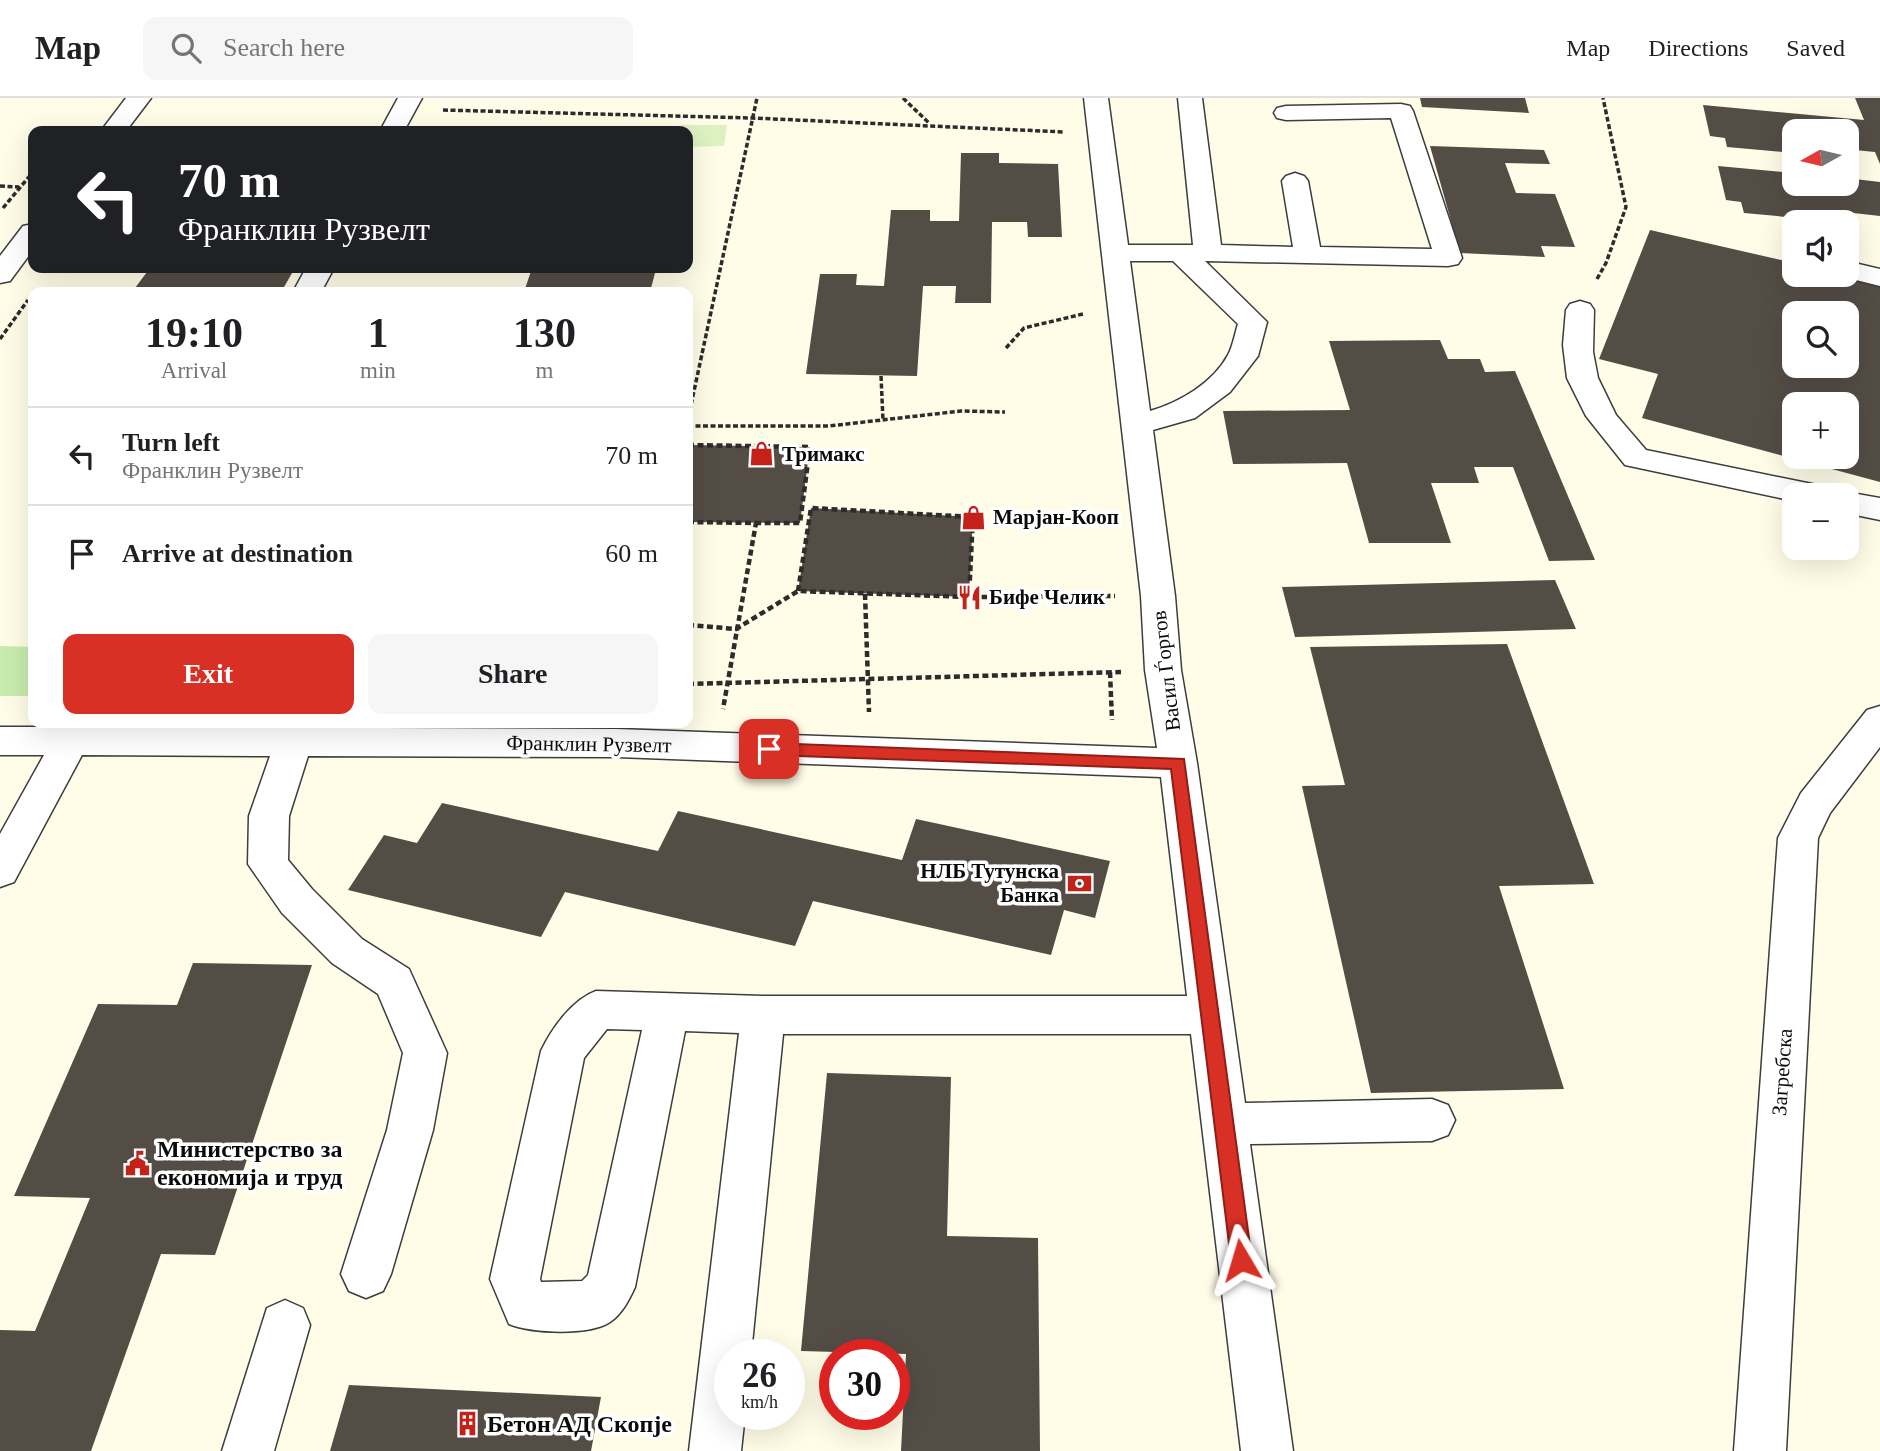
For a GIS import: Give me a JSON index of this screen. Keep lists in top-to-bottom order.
{
  "streets": {
    "street": ["Васил Ѓоргов", "Франклин Рузвелт", "Загребска"]
  },
  "crossings": [
    ["Васил Ѓоргов", "Франклин Рузвелт"]
  ],
  "places": {
    "shop": ["Тримакс", "Марјан-Кооп"],
    "restaurant": ["Бифе Челик"],
    "bank": ["НЛБ Тутунска Банка"],
    "public building": ["Министерство за економија и труд"],
    "building": ["Бетон АД Скопје"]
  },
  "north": "left",
  "page": {
    "header": "Map",
    "search": "Search here",
    "nav": ["Map", "Directions", "Saved"],
    "map_buttons": ["+", "−"],
    "turn": ["70 m", "Франклин Рузвелт"],
    "eta": [
      "19:10",
      "Arrival",
      "1",
      "min",
      "130",
      "m"
    ],
    "list": [
      {
        "name": "Turn left",
        "note": "Франклин Рузвелт",
        "value": "70 m"
      },
      {
        "name": "Arrive at destination",
        "value": "60 m"
      }
    ],
    "buttons": ["Exit", "Share"],
    "speed": "26 km/h",
    "limit": "30"
  }
}
